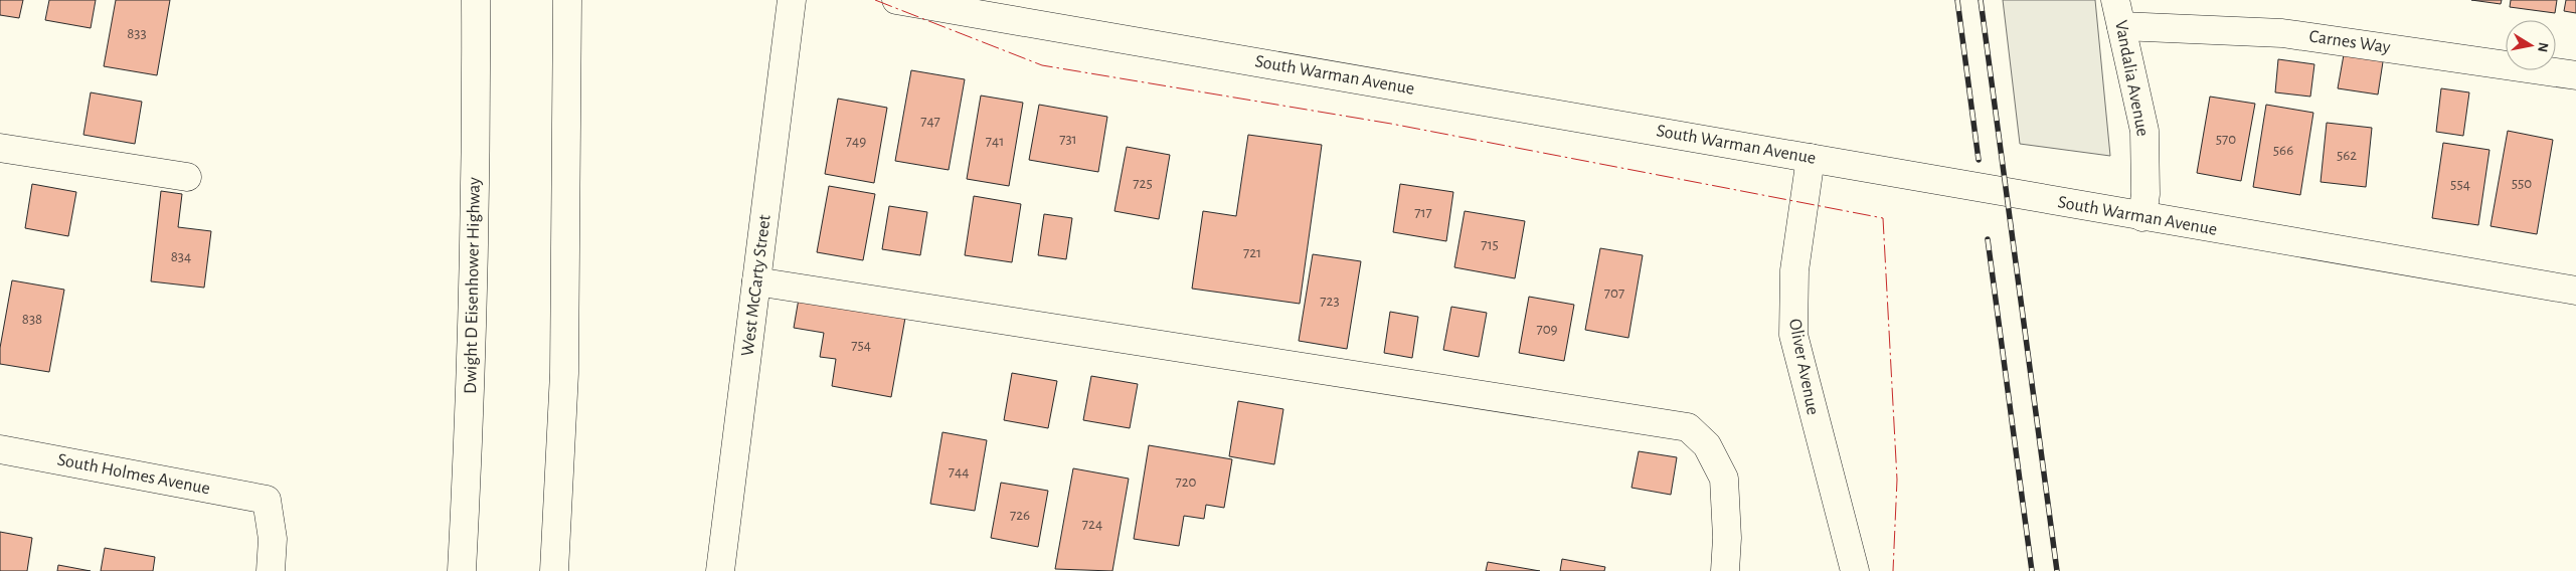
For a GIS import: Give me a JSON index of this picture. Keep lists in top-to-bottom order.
{
  "streets": {
    "main road": [
      "Carnes Way",
      "South Warman Avenue",
      "Vandalia Avenue",
      "Dwight D Eisenhower Highway",
      "West McCarty Street",
      "Oliver Avenue",
      "South Holmes Avenue"
    ]
  },
  "crossings": [
    ["Carnes Way", "Vandalia Avenue"],
    ["South Warman Avenue", "Vandalia Avenue"],
    ["South Warman Avenue", "Oliver Avenue"]
  ],
  "house_numbers": [
    "833",
    "747",
    "731",
    "570",
    "749",
    "741",
    "566",
    "562",
    "725",
    "550",
    "554",
    "717",
    "715",
    "721",
    "834",
    "707",
    "723",
    "838",
    "709",
    "754",
    "744",
    "720",
    "726",
    "724"
  ],
  "north": "right"
}
